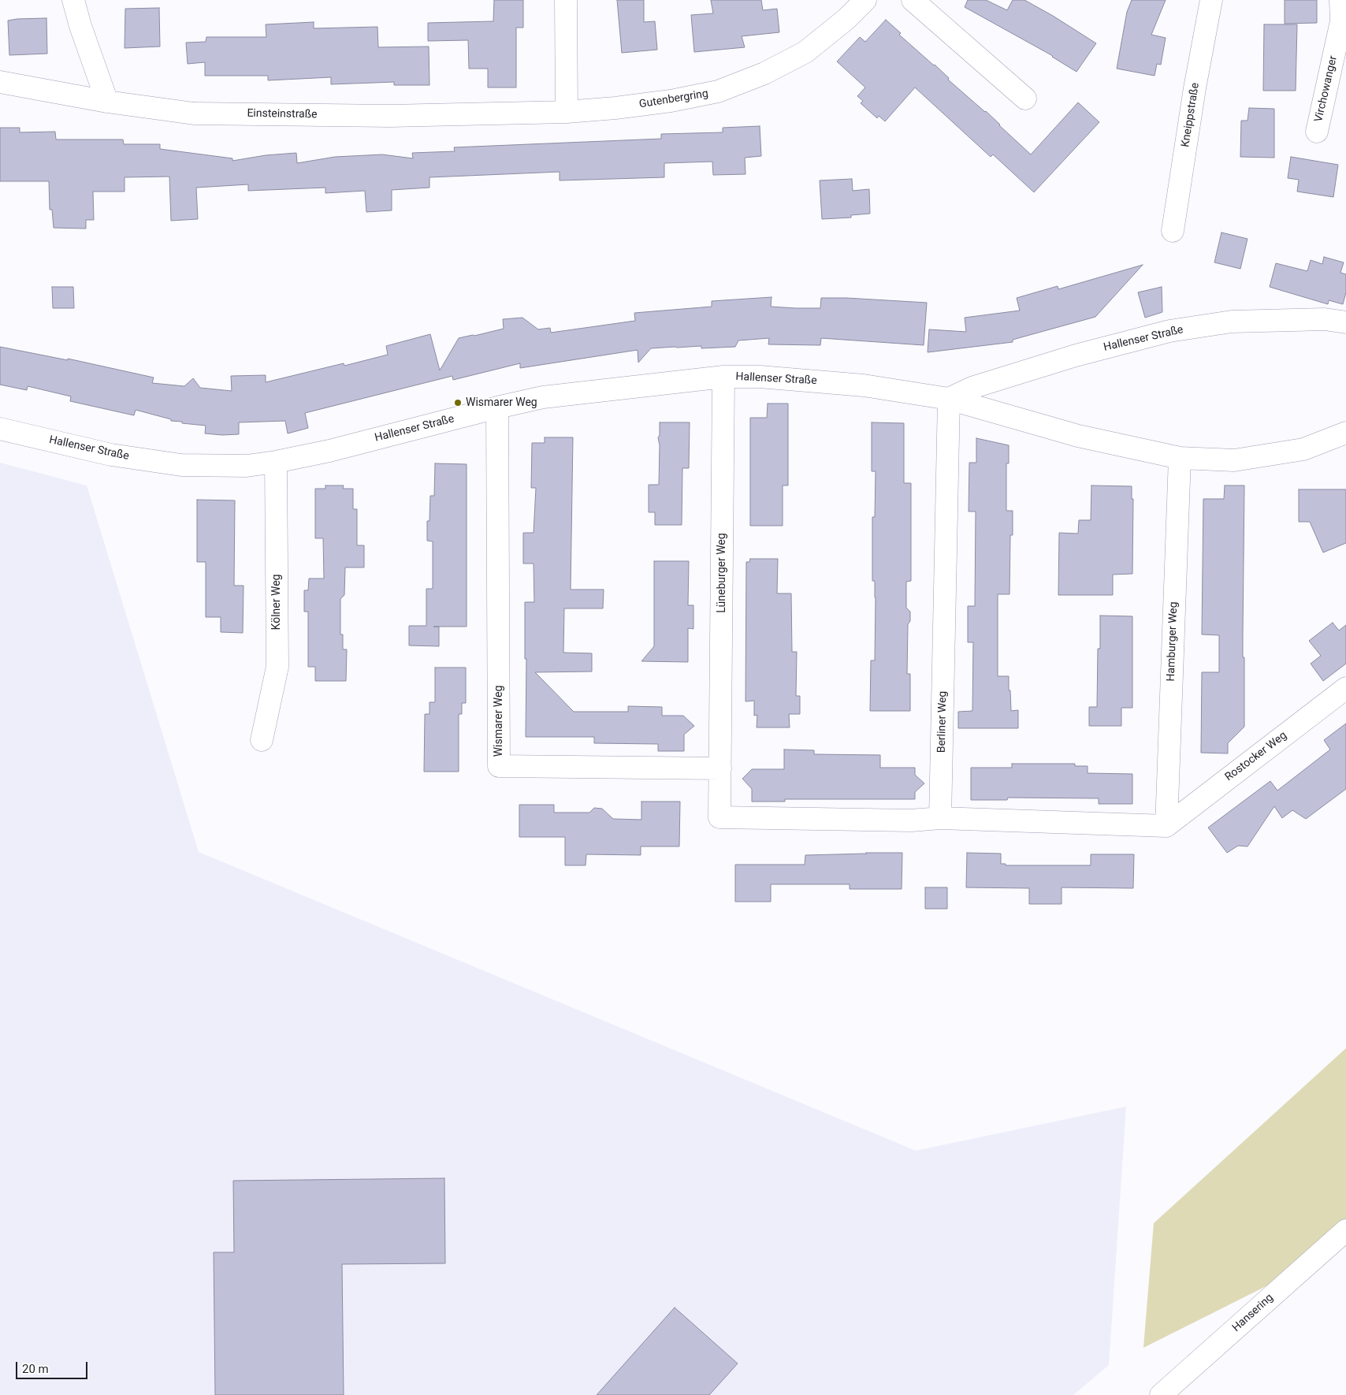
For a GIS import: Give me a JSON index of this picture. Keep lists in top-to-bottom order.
{
  "streets": {
    "street": [
      "Virchowanger",
      "Gutenbergring",
      "Einsteinstraße",
      "Kneippstraße",
      "Hallenser Straße",
      "Lüneburger Weg",
      "Kölner Weg",
      "Hamburger Weg",
      "Wismarer Weg",
      "Berliner Weg",
      "Rostocker Weg",
      "Hansering"
    ]
  },
  "crossings": [
    ["Gutenbergring", "Einsteinstraße"],
    ["Hallenser Straße", "Lüneburger Weg"],
    ["Hallenser Straße", "Kölner Weg"],
    ["Hallenser Straße", "Hamburger Weg"],
    ["Hallenser Straße", "Wismarer Weg"],
    ["Hallenser Straße", "Berliner Weg"],
    ["Lüneburger Weg", "Wismarer Weg"],
    ["Hamburger Weg", "Rostocker Weg"]
  ],
  "places": ["Wismarer Weg"],
  "scale_bar": "20 m"
}
